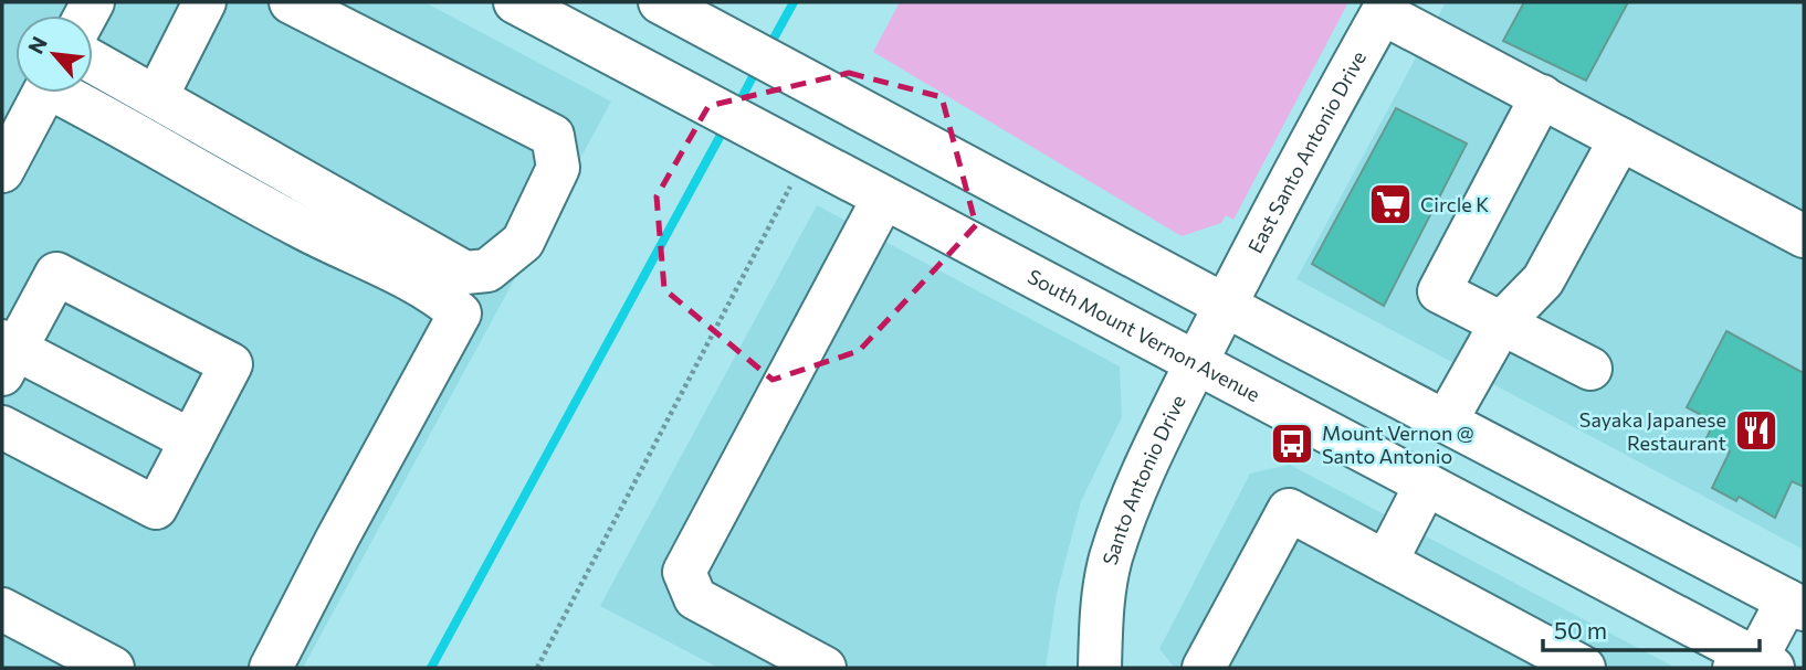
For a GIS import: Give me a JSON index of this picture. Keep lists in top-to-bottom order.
{
  "streets": {
    "main road": ["East Santo Antonio Drive", "South Mount Vernon Avenue", "Santo Antonio Drive"]
  },
  "crossings": [
    ["East Santo Antonio Drive", "Santo Antonio Drive"],
    ["South Mount Vernon Avenue", "Santo Antonio Drive"]
  ],
  "places": {
    "supermarket": ["Circle K"],
    "restaurant": ["Sayaka Japanese Restaurant"],
    "bus stop": ["Mount Vernon @ Santo Antonio"]
  },
  "scale_bar": "50 m",
  "north": "top left"
}
